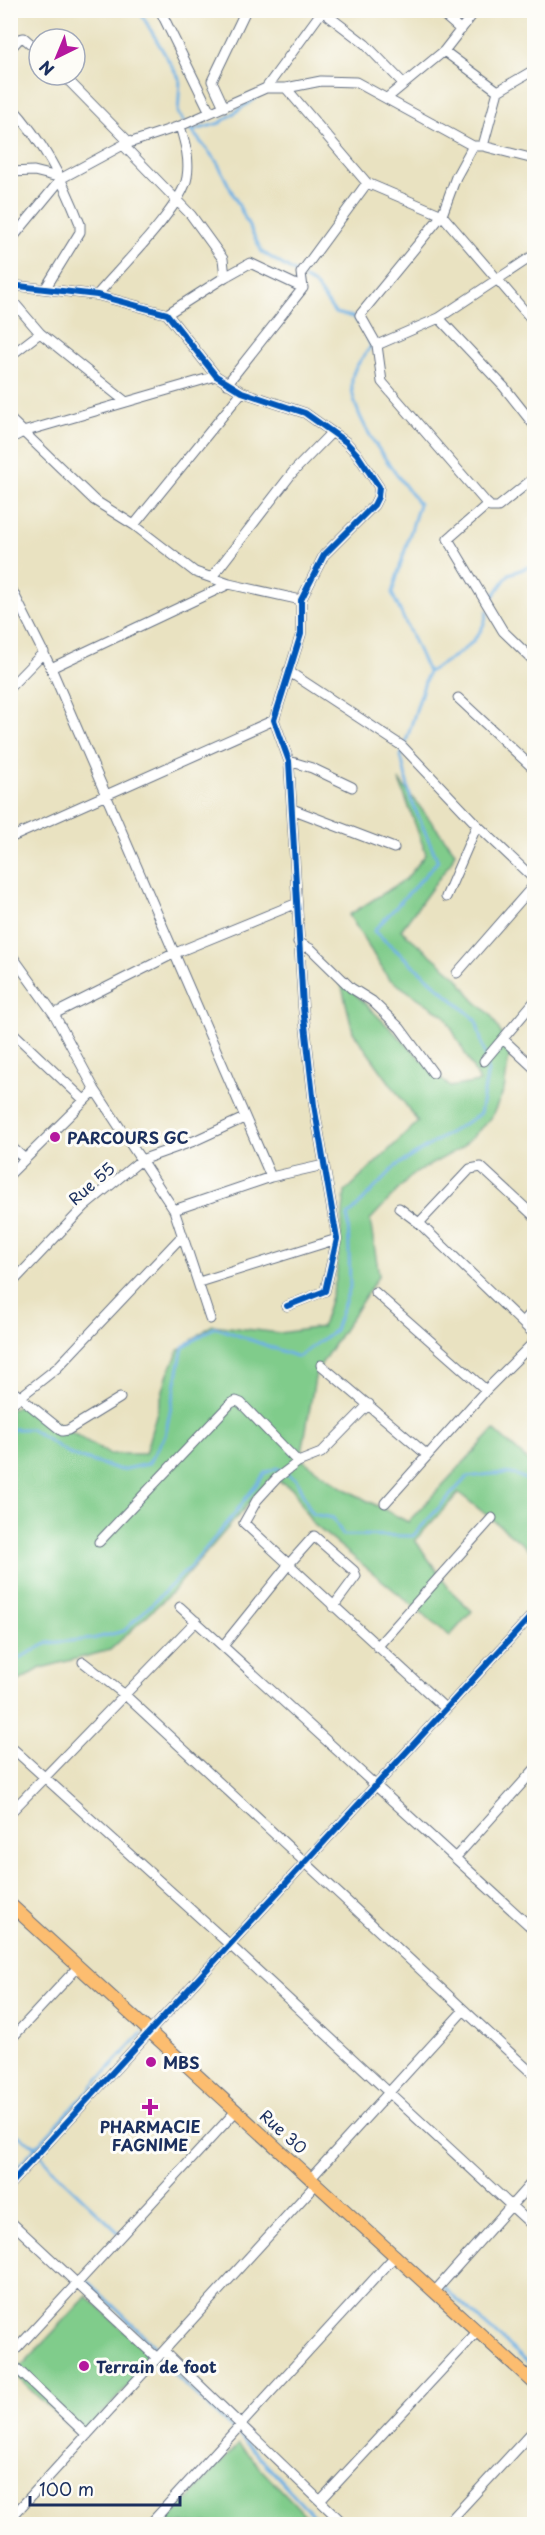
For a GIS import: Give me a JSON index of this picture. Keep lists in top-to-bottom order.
{
  "streets": {
    "main road": ["Rue 30"],
    "street": ["Rue 55"]
  },
  "places": {
    "other": ["PARCOURS GC", "MBS", "Terrain de foot"],
    "health": ["PHARMACIE FAGNIME"]
  },
  "scale_bar": "100 m",
  "north": "bottom left"
}
